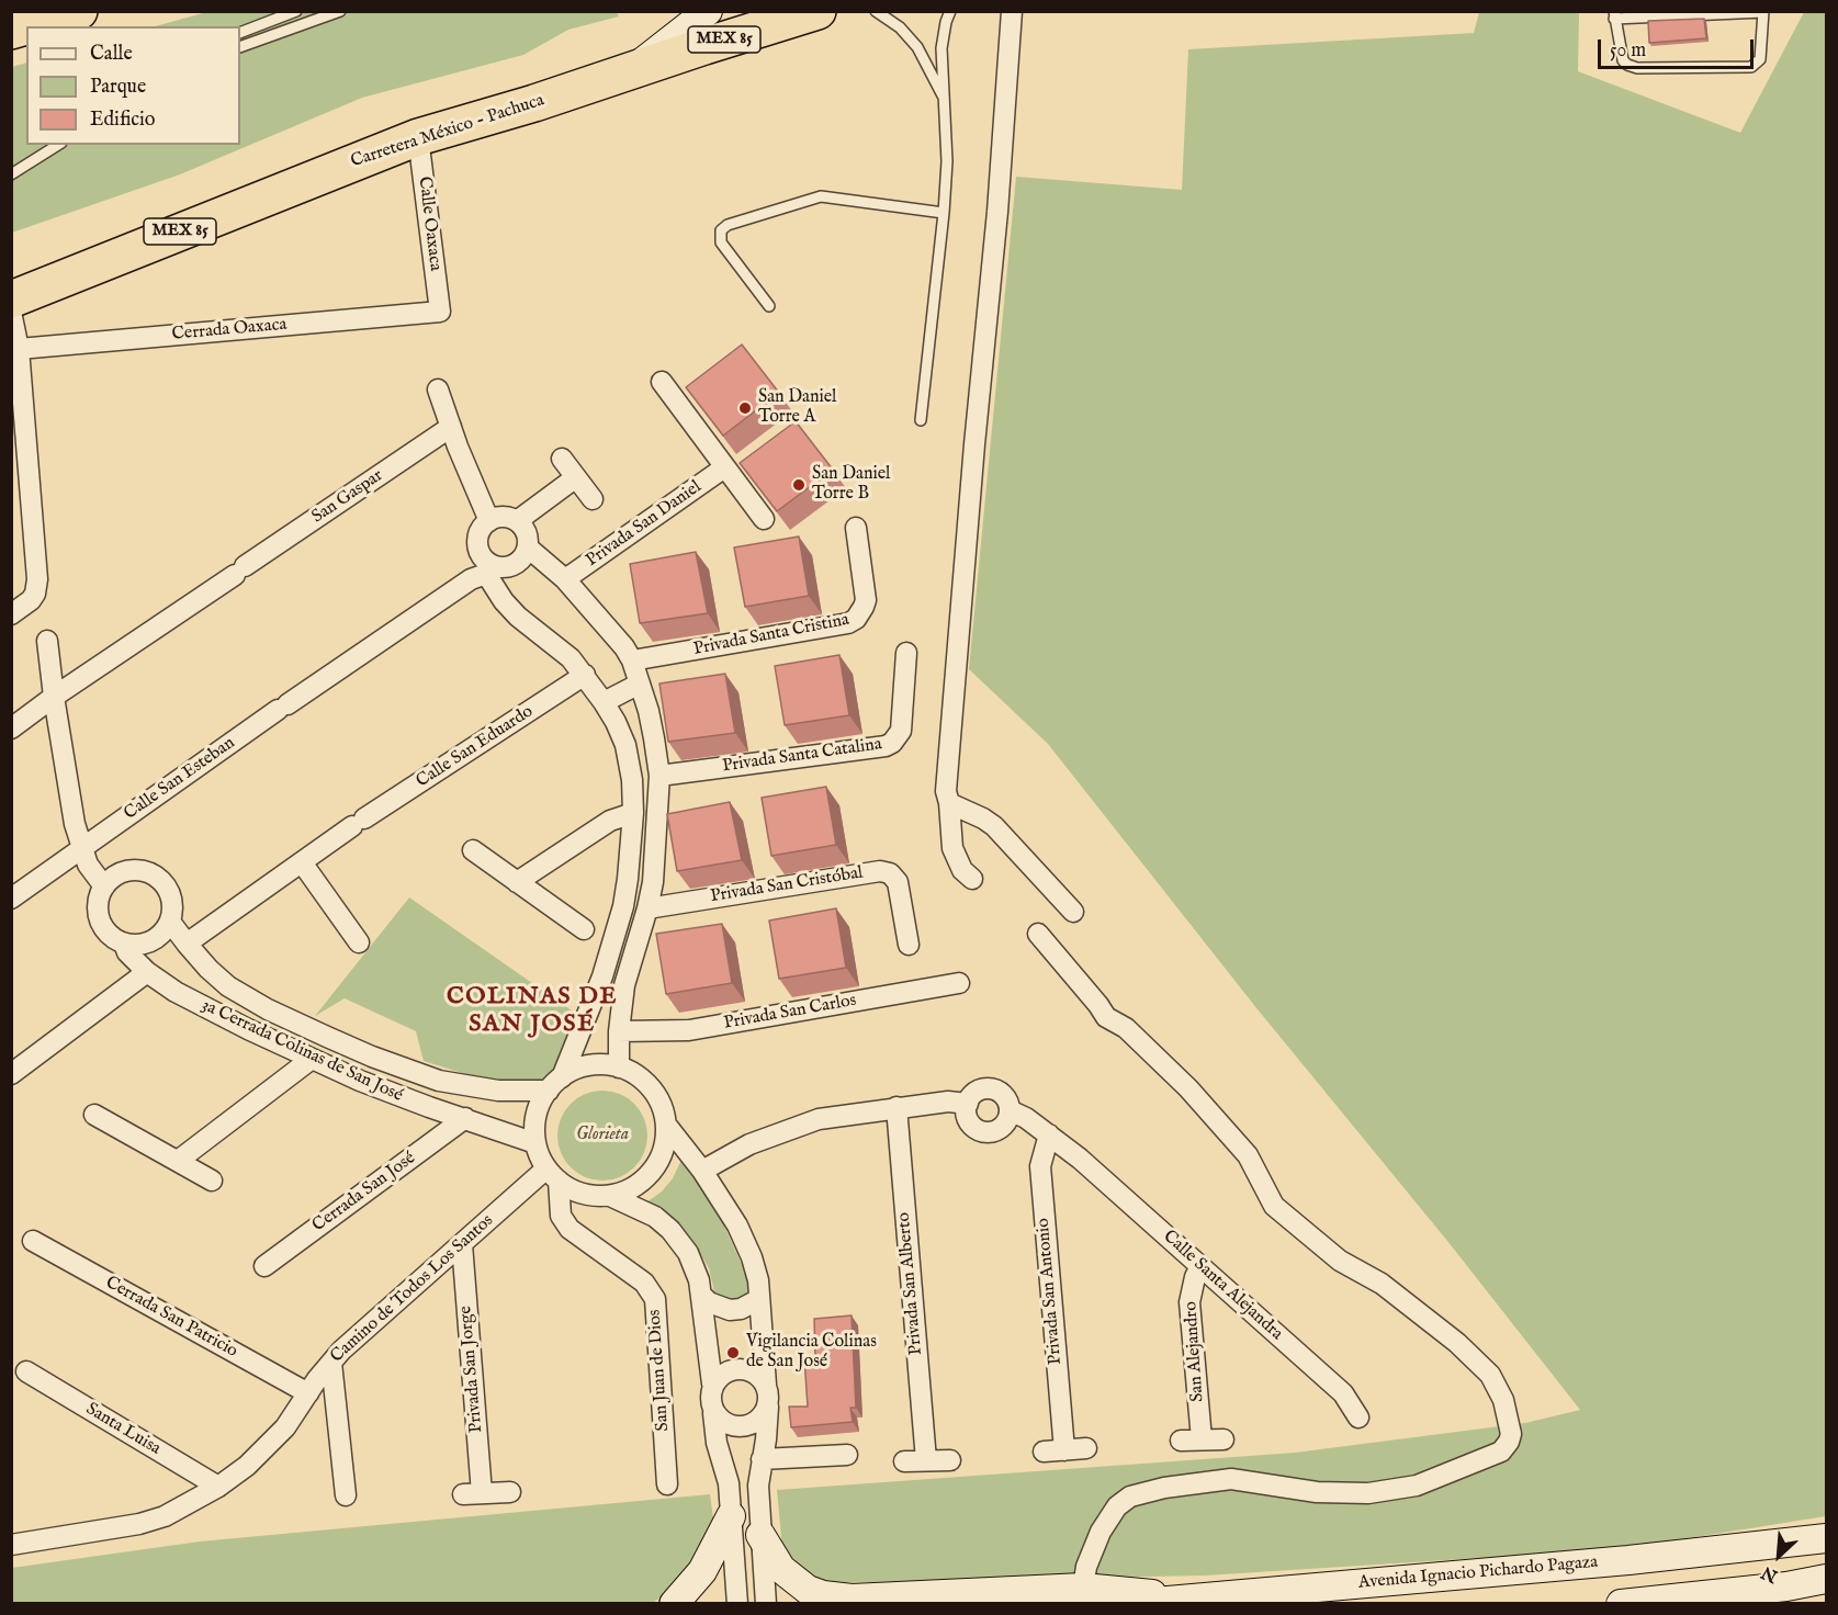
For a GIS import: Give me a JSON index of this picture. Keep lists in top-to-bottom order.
{
  "streets": {
    "highway": ["MEX 85", "Carretera México - Pachuca"],
    "main road": ["Avenida Ignacio Pichardo Pagaza"],
    "street": [
      "Calle Oaxaca",
      "Cerrada Oaxaca",
      "San Gaspar",
      "Privada San Daniel",
      "Privada Santa Cristina",
      "Calle San Eduardo",
      "Privada Santa Catalina",
      "Calle San Esteban",
      "Privada San Cristóbal",
      "Privada San Carlos",
      "3a Cerrada Colinas de San José",
      "Cerrada San José",
      "Privada San Alberto",
      "Calle Santa Alejandra",
      "Camino de Todos Los Santos",
      "Privada San Antonio",
      "Cerrada San Patricio",
      "San Alejandro",
      "Privada San Jorge",
      "San Juan de Dios",
      "Santa Luisa"
    ]
  },
  "crossings": [
    ["Carretera México - Pachuca", "Calle Oaxaca"],
    ["Calle Oaxaca", "Cerrada Oaxaca"],
    ["Calle San Eduardo", "3a Cerrada Colinas de San José"],
    ["3a Cerrada Colinas de San José", "Cerrada San José"],
    ["3a Cerrada Colinas de San José", "Camino de Todos Los Santos"],
    ["3a Cerrada Colinas de San José", "San Juan de Dios"],
    ["Calle Santa Alejandra", "Privada San Antonio"],
    ["Calle Santa Alejandra", "San Alejandro"],
    ["Camino de Todos Los Santos", "Cerrada San Patricio"],
    ["Camino de Todos Los Santos", "Privada San Jorge"],
    ["Camino de Todos Los Santos", "San Juan de Dios"],
    ["Camino de Todos Los Santos", "Santa Luisa"]
  ],
  "districts": ["COLINAS DE SAN JOSÉ"],
  "parks": ["Glorieta"],
  "places": ["San Daniel Torre A", "San Daniel Torre B", "Vigilancia Colinas de San José"],
  "legend": ["Calle", "Parque", "Edificio"],
  "scale_bar": "50 m",
  "north": "bottom left"
}
